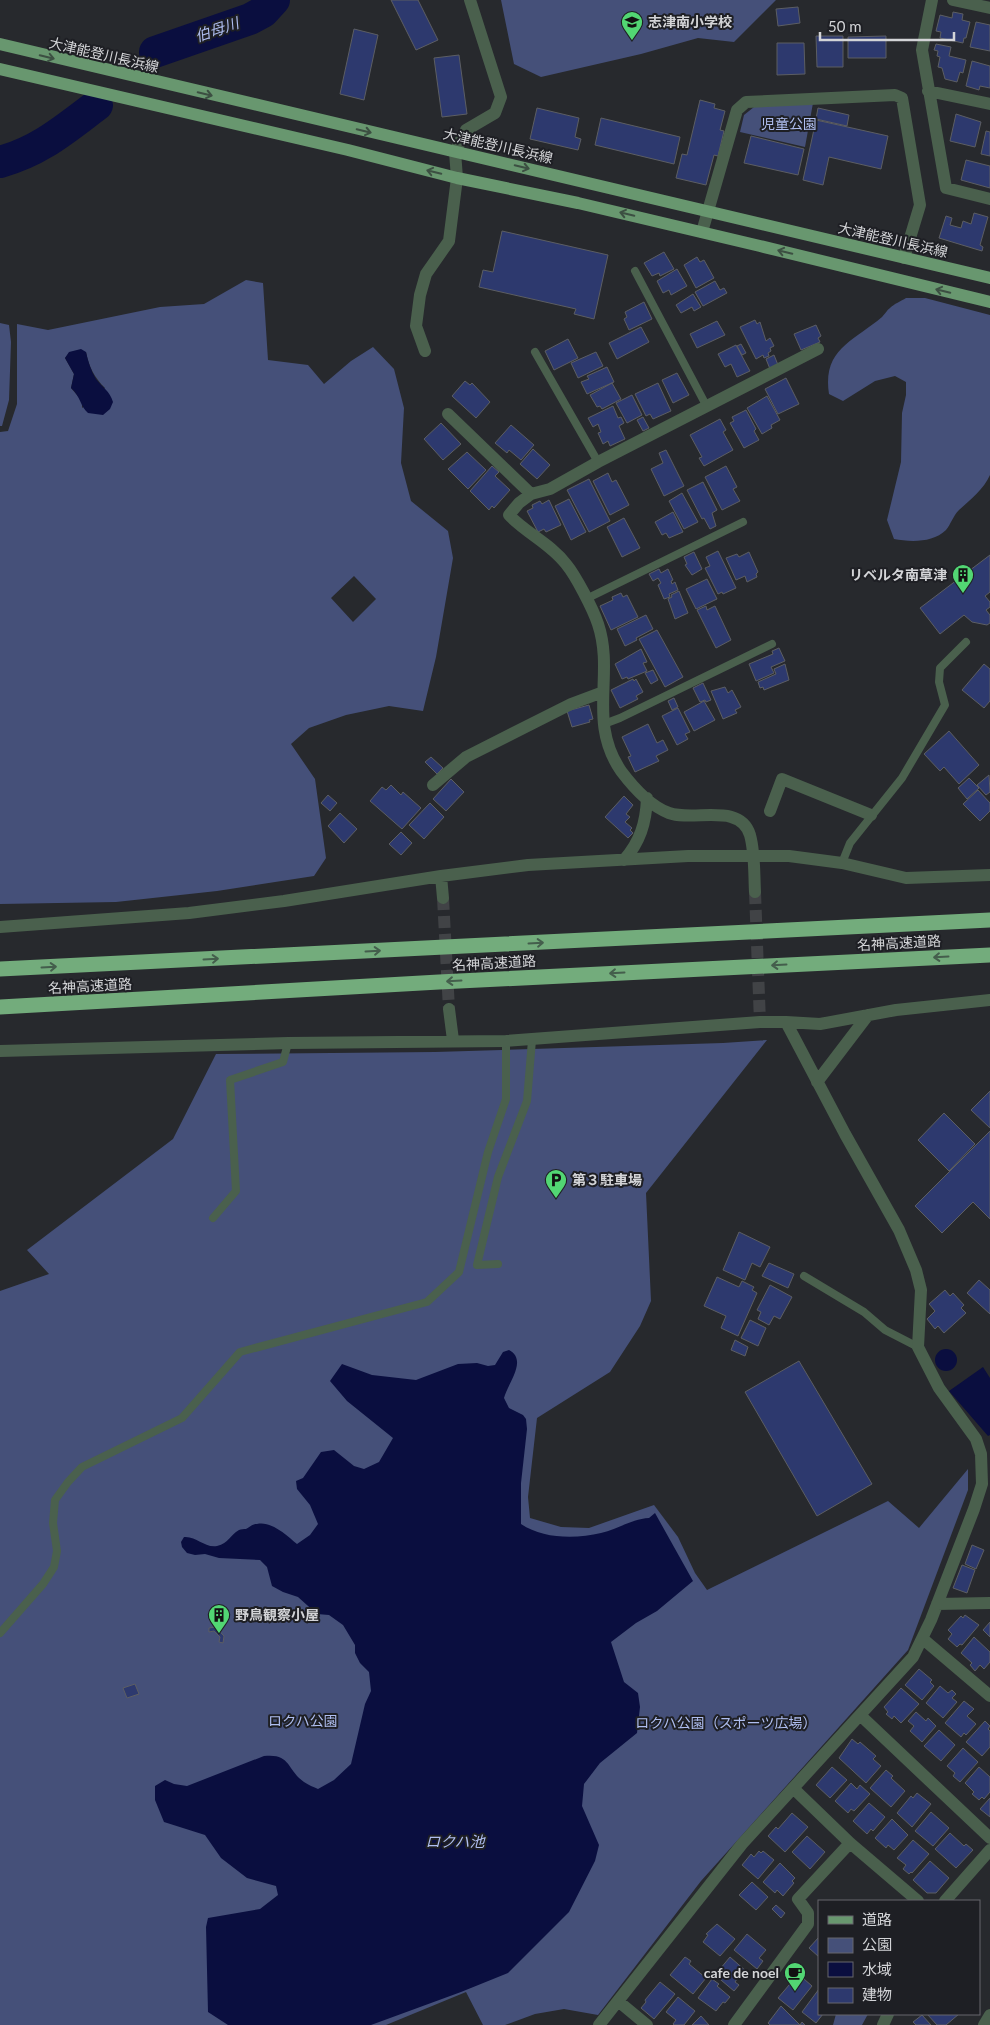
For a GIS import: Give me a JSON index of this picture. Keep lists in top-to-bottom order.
{
  "streets": {
    "highway": ["名神高速道路"],
    "main road": ["大津能登川長浜線"]
  },
  "water": ["伯母川", "ロクハ池"],
  "parks": ["児童公園", "ロクハ公園", "ロクハ公園（スポーツ広場）"],
  "places": {
    "school or university": ["志津南小学校"],
    "building": ["リベルタ南草津", "野鳥観察小屋"],
    "parking": ["第３駐車場"],
    "cafe": ["cafe de noel"]
  },
  "legend": [
    "道路",
    "公園",
    "水域",
    "建物"
  ],
  "scale_bar": "50 m"
}
